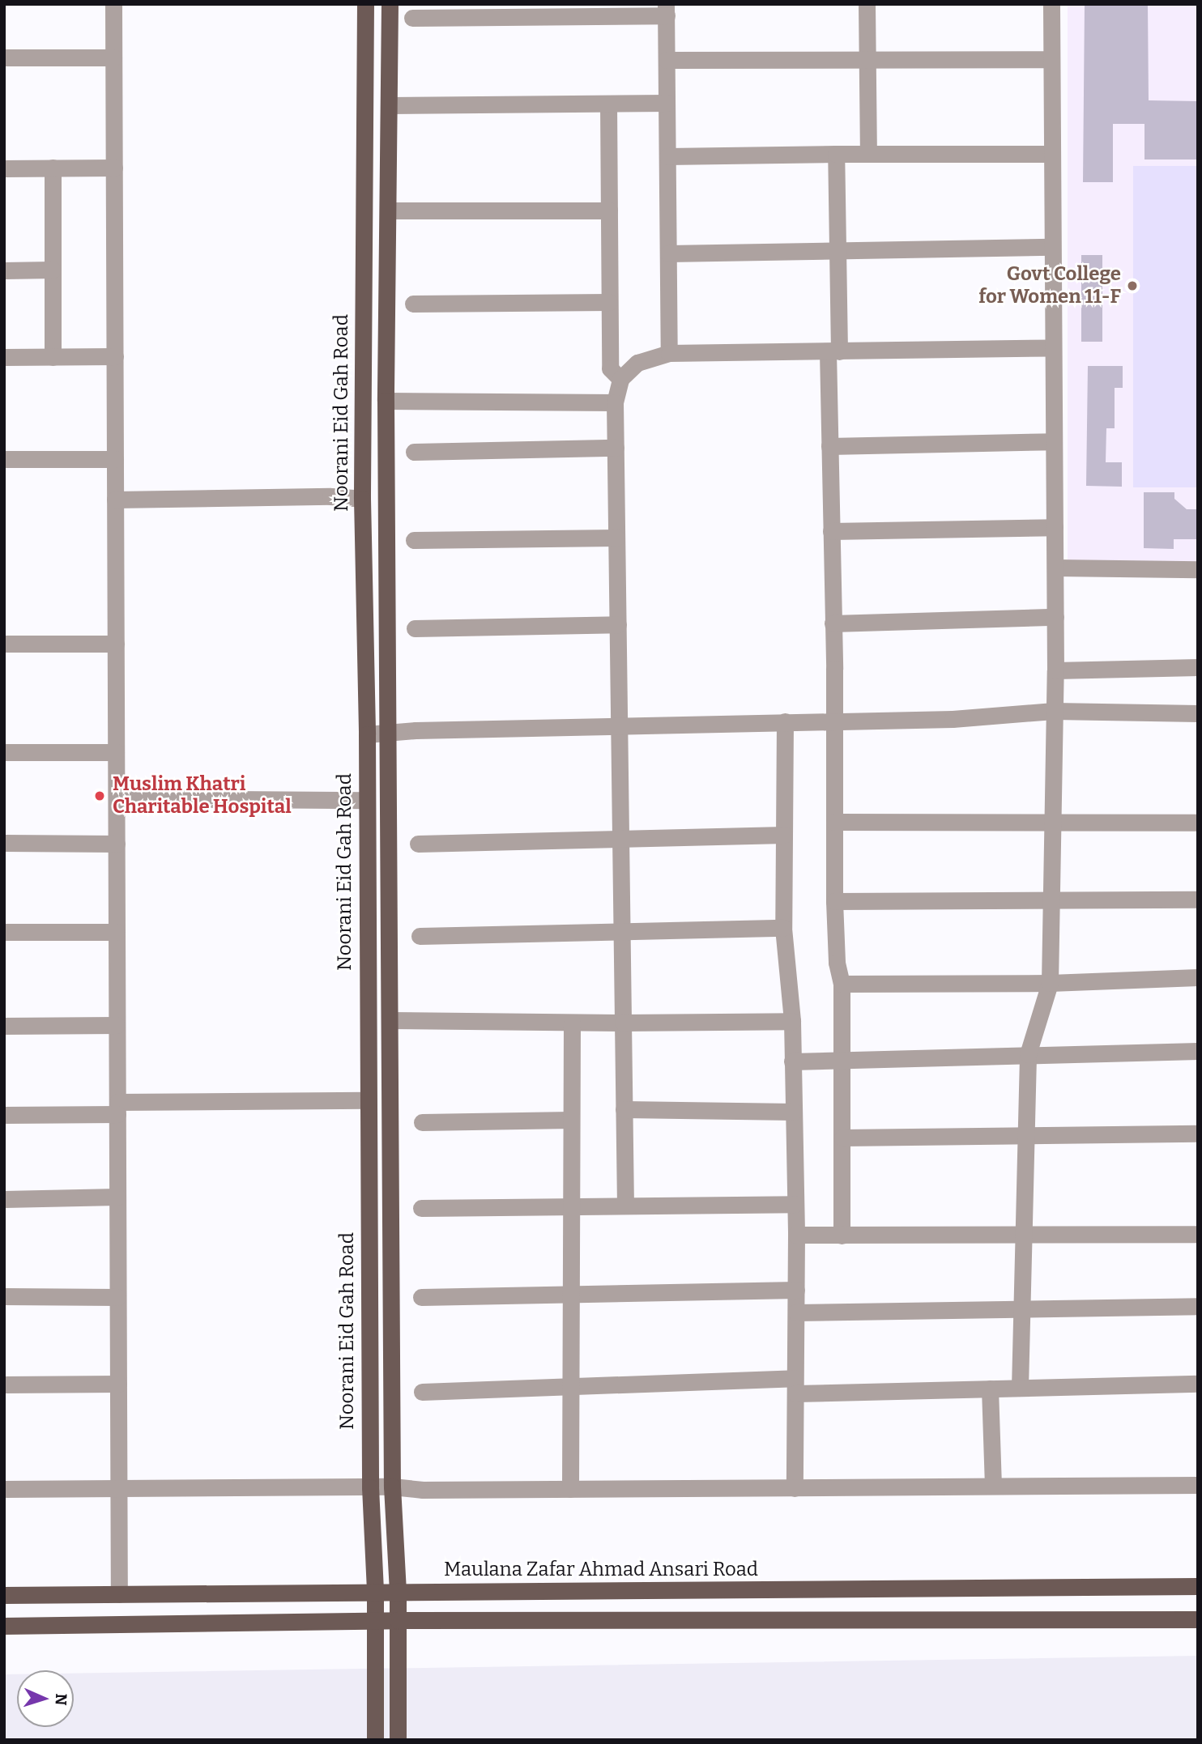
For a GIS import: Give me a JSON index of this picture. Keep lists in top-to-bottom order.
{
  "streets": {
    "main road": ["Noorani Eid Gah Road", "Maulana Zafar Ahmad Ansari Road"]
  },
  "crossings": [
    ["Noorani Eid Gah Road", "Maulana Zafar Ahmad Ansari Road"]
  ],
  "places": ["Govt College for Women 11-F", "Muslim Khatri Charitable Hospital"],
  "north": "right"
}
